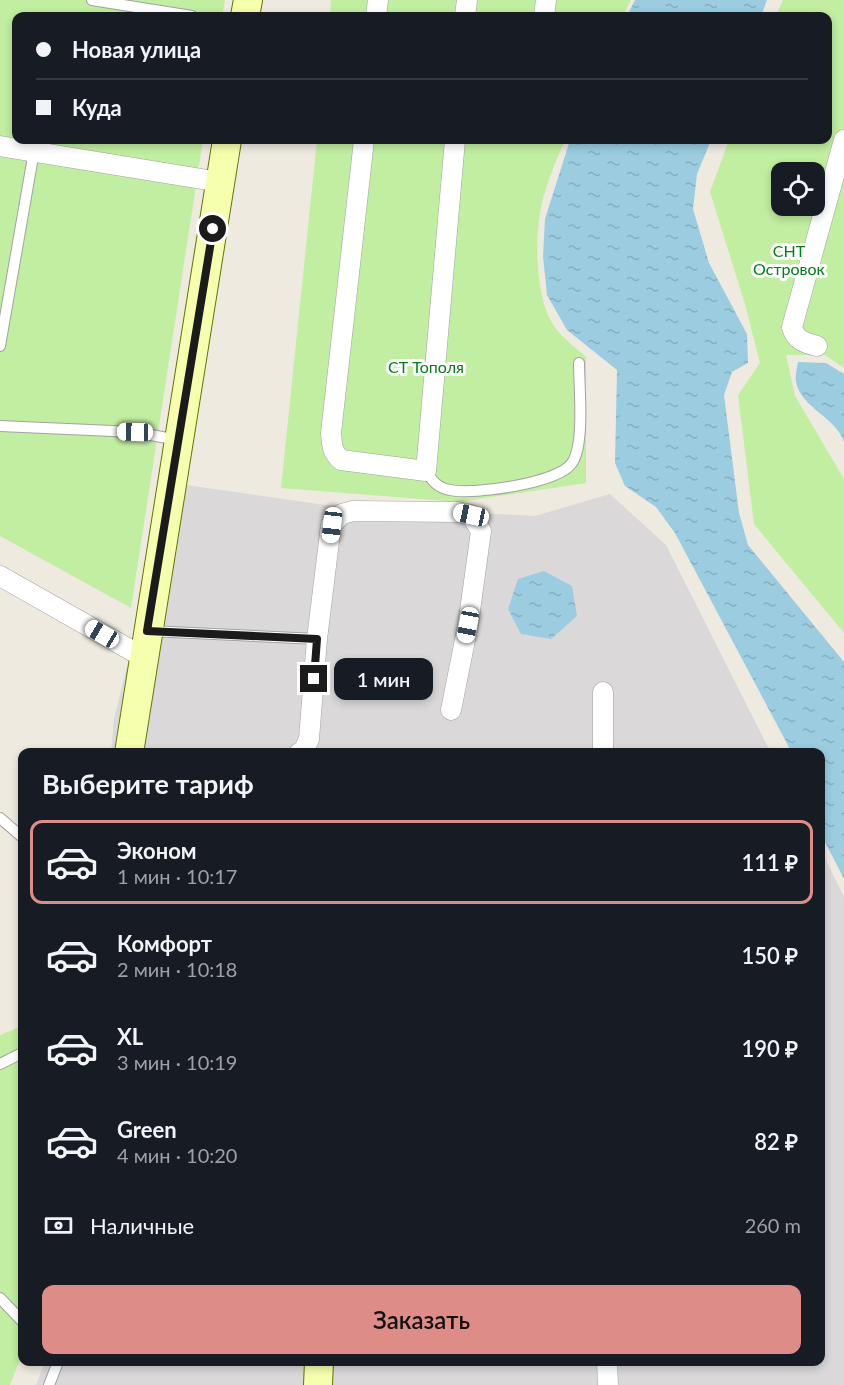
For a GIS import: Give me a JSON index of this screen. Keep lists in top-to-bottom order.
{
  "parks": ["СНТ Островок", "СТ Тополя"],
  "page": {
    "banner": ["Новая улица", "Куда"],
    "bubble": "1 мин",
    "heading": "Выберите тариф",
    "list": [
      {
        "name": "Эконом",
        "note": "1 мин · 10:17",
        "value": "111 ₽"
      },
      {
        "name": "Комфорт",
        "note": "2 мин · 10:18",
        "value": "150 ₽"
      },
      {
        "name": "XL",
        "note": "3 мин · 10:19",
        "value": "190 ₽"
      },
      {
        "name": "Green",
        "note": "4 мин · 10:20",
        "value": "82 ₽"
      }
    ],
    "pay": ["Наличные", "260 m"],
    "buttons": "Заказать"
  }
}
